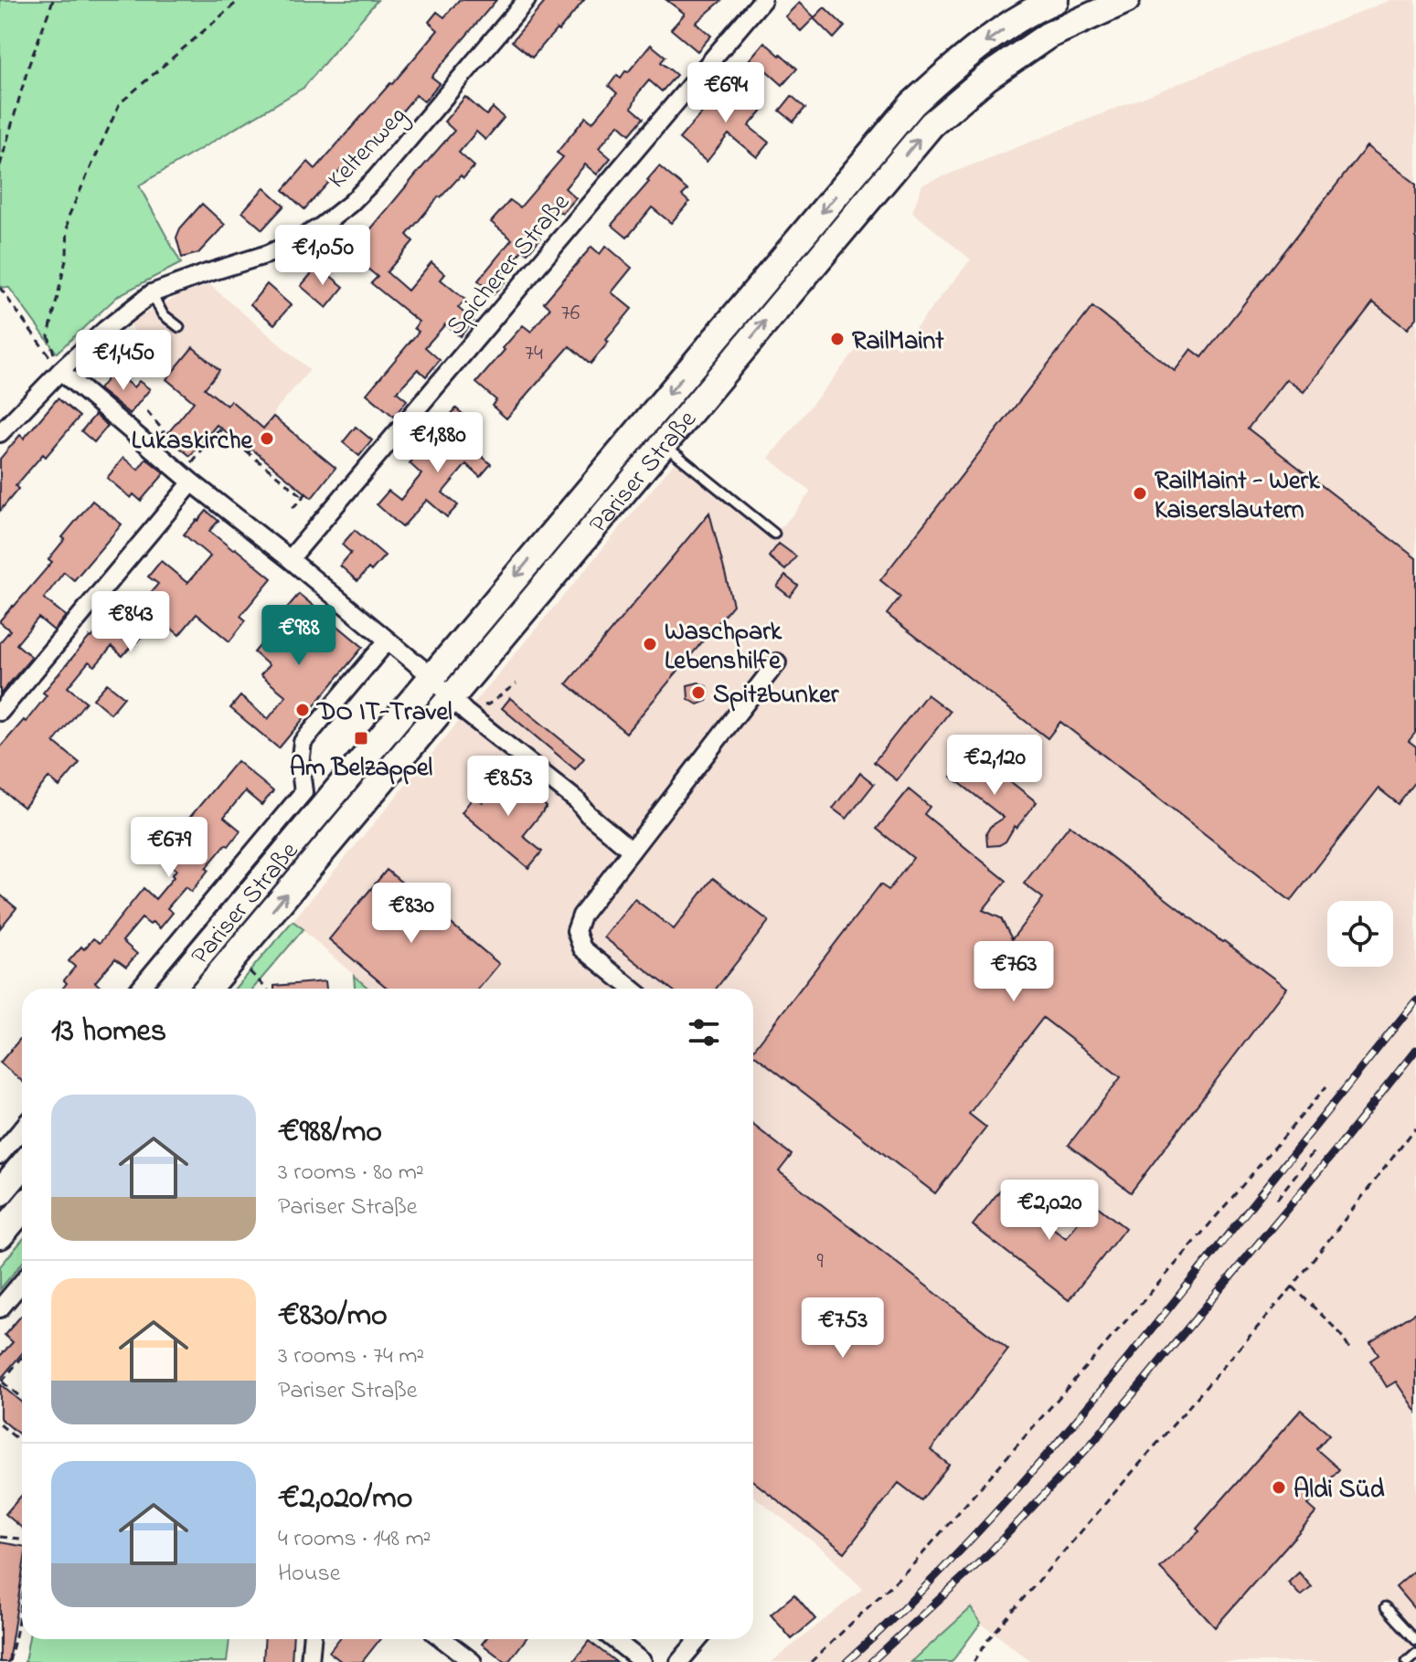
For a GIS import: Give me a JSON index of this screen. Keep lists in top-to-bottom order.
{
  "streets": {
    "main road": ["Pariser Straße"],
    "street": ["Keltenweg", "Spicherer Straße"]
  },
  "places": {
    "other": [
      "RailMaint",
      "Lukaskirche",
      "RailMaint - Werk Kaiserslautern",
      "Waschpark Lebenshilfe",
      "Spitzbunker",
      "DO IT-Travel",
      "Aldi Süd"
    ],
    "transit": ["Am Belzappel"]
  },
  "house_numbers": ["76", "74", "9"],
  "page": {
    "price": [
      "€694",
      "€1,050",
      "€1,450",
      "€1,880",
      "€843",
      "€988",
      "€2,120",
      "€853",
      "€679",
      "€830",
      "€763",
      "€2,020",
      "€753"
    ],
    "heading": "13 homes",
    "list": [
      {
        "name": "€988/mo",
        "note": "3 rooms · 80 m² · Pariser Straße"
      },
      {
        "name": "€830/mo",
        "note": "3 rooms · 74 m² · Pariser Straße"
      },
      {
        "name": "€2,020/mo",
        "note": "4 rooms · 148 m² · House"
      }
    ]
  }
}
